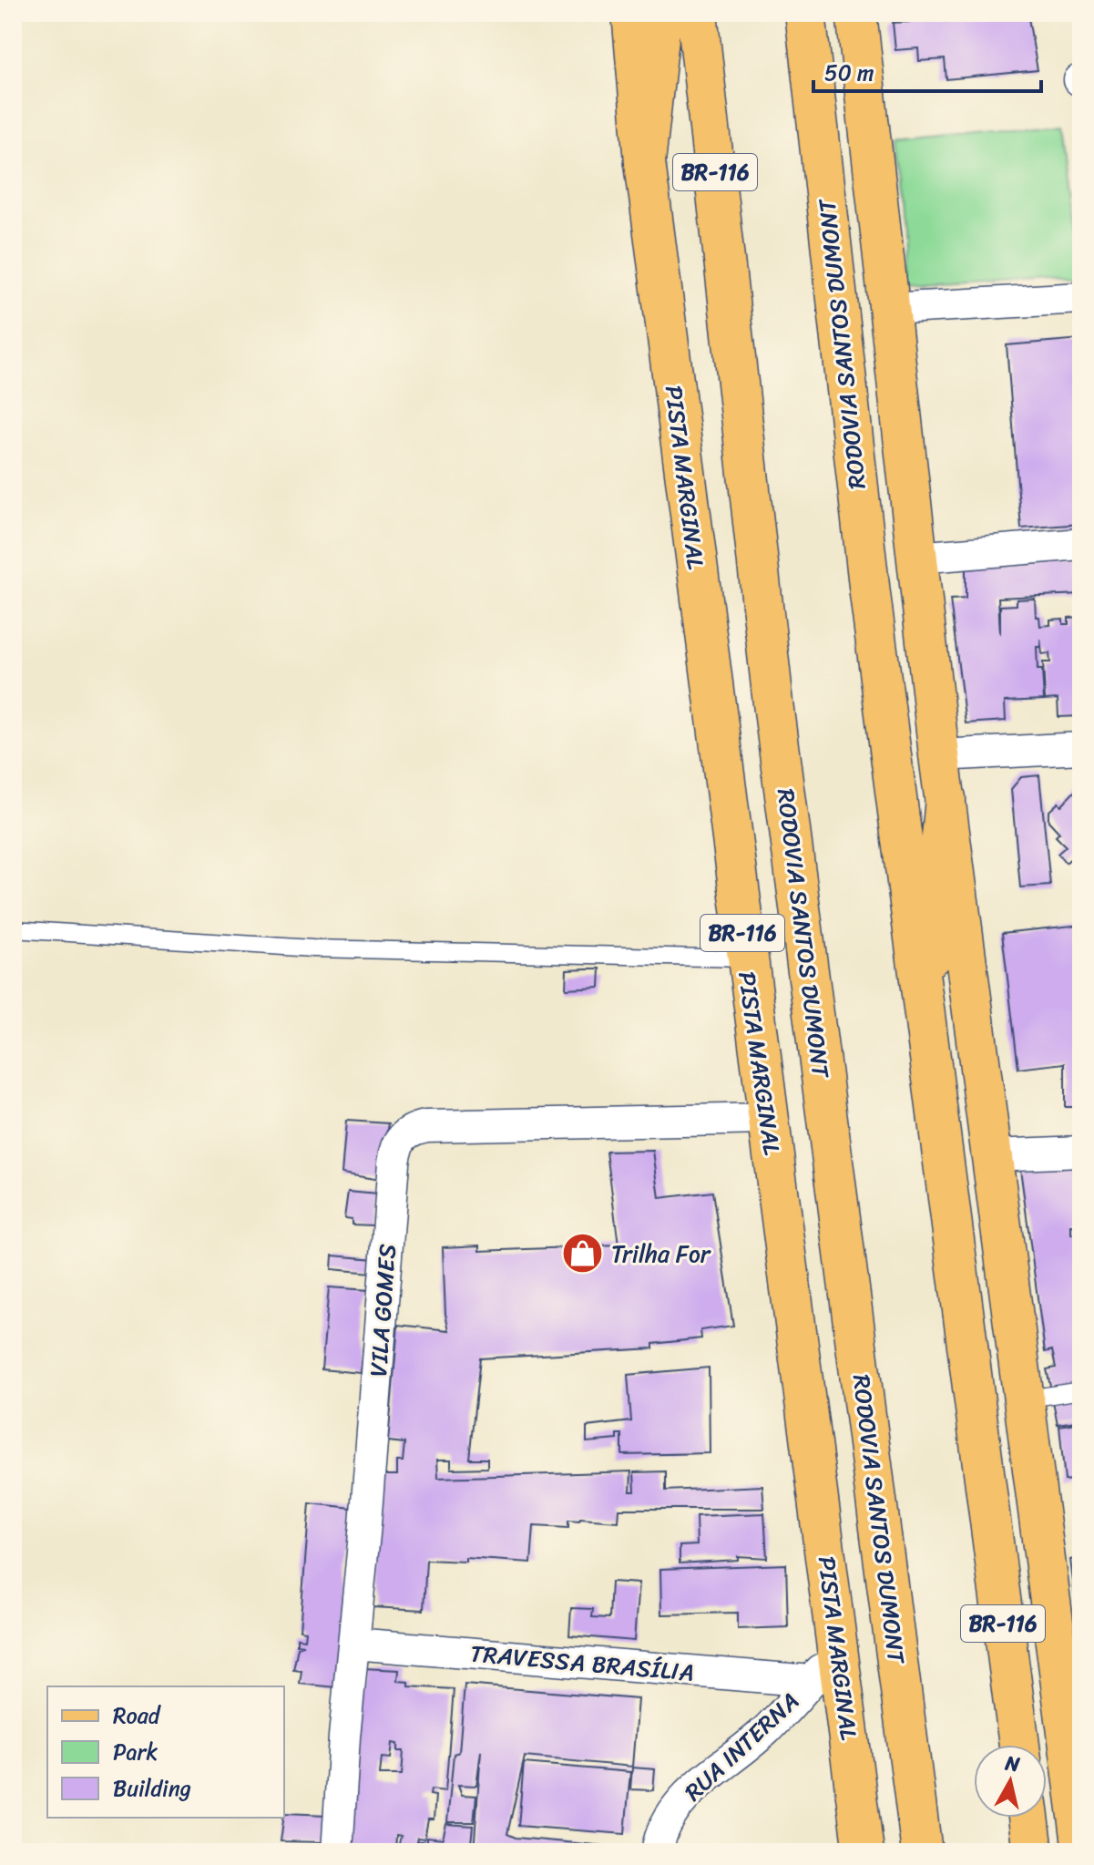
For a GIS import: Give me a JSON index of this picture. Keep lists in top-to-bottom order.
{
  "streets": {
    "main road": ["BR-116", "RODOVIA SANTOS DUMONT", "PISTA MARGINAL"],
    "street": ["VILA GOMES", "TRAVESSA BRASÍLIA", "RUA INTERNA"]
  },
  "crossings": [
    ["PISTA MARGINAL", "VILA GOMES"],
    ["PISTA MARGINAL", "RUA INTERNA"],
    ["VILA GOMES", "TRAVESSA BRASÍLIA"],
    ["TRAVESSA BRASÍLIA", "RUA INTERNA"]
  ],
  "places": {
    "shop": ["Trilha For"]
  },
  "legend": ["Road", "Park", "Building"],
  "scale_bar": "50 m",
  "north": "top"
}
